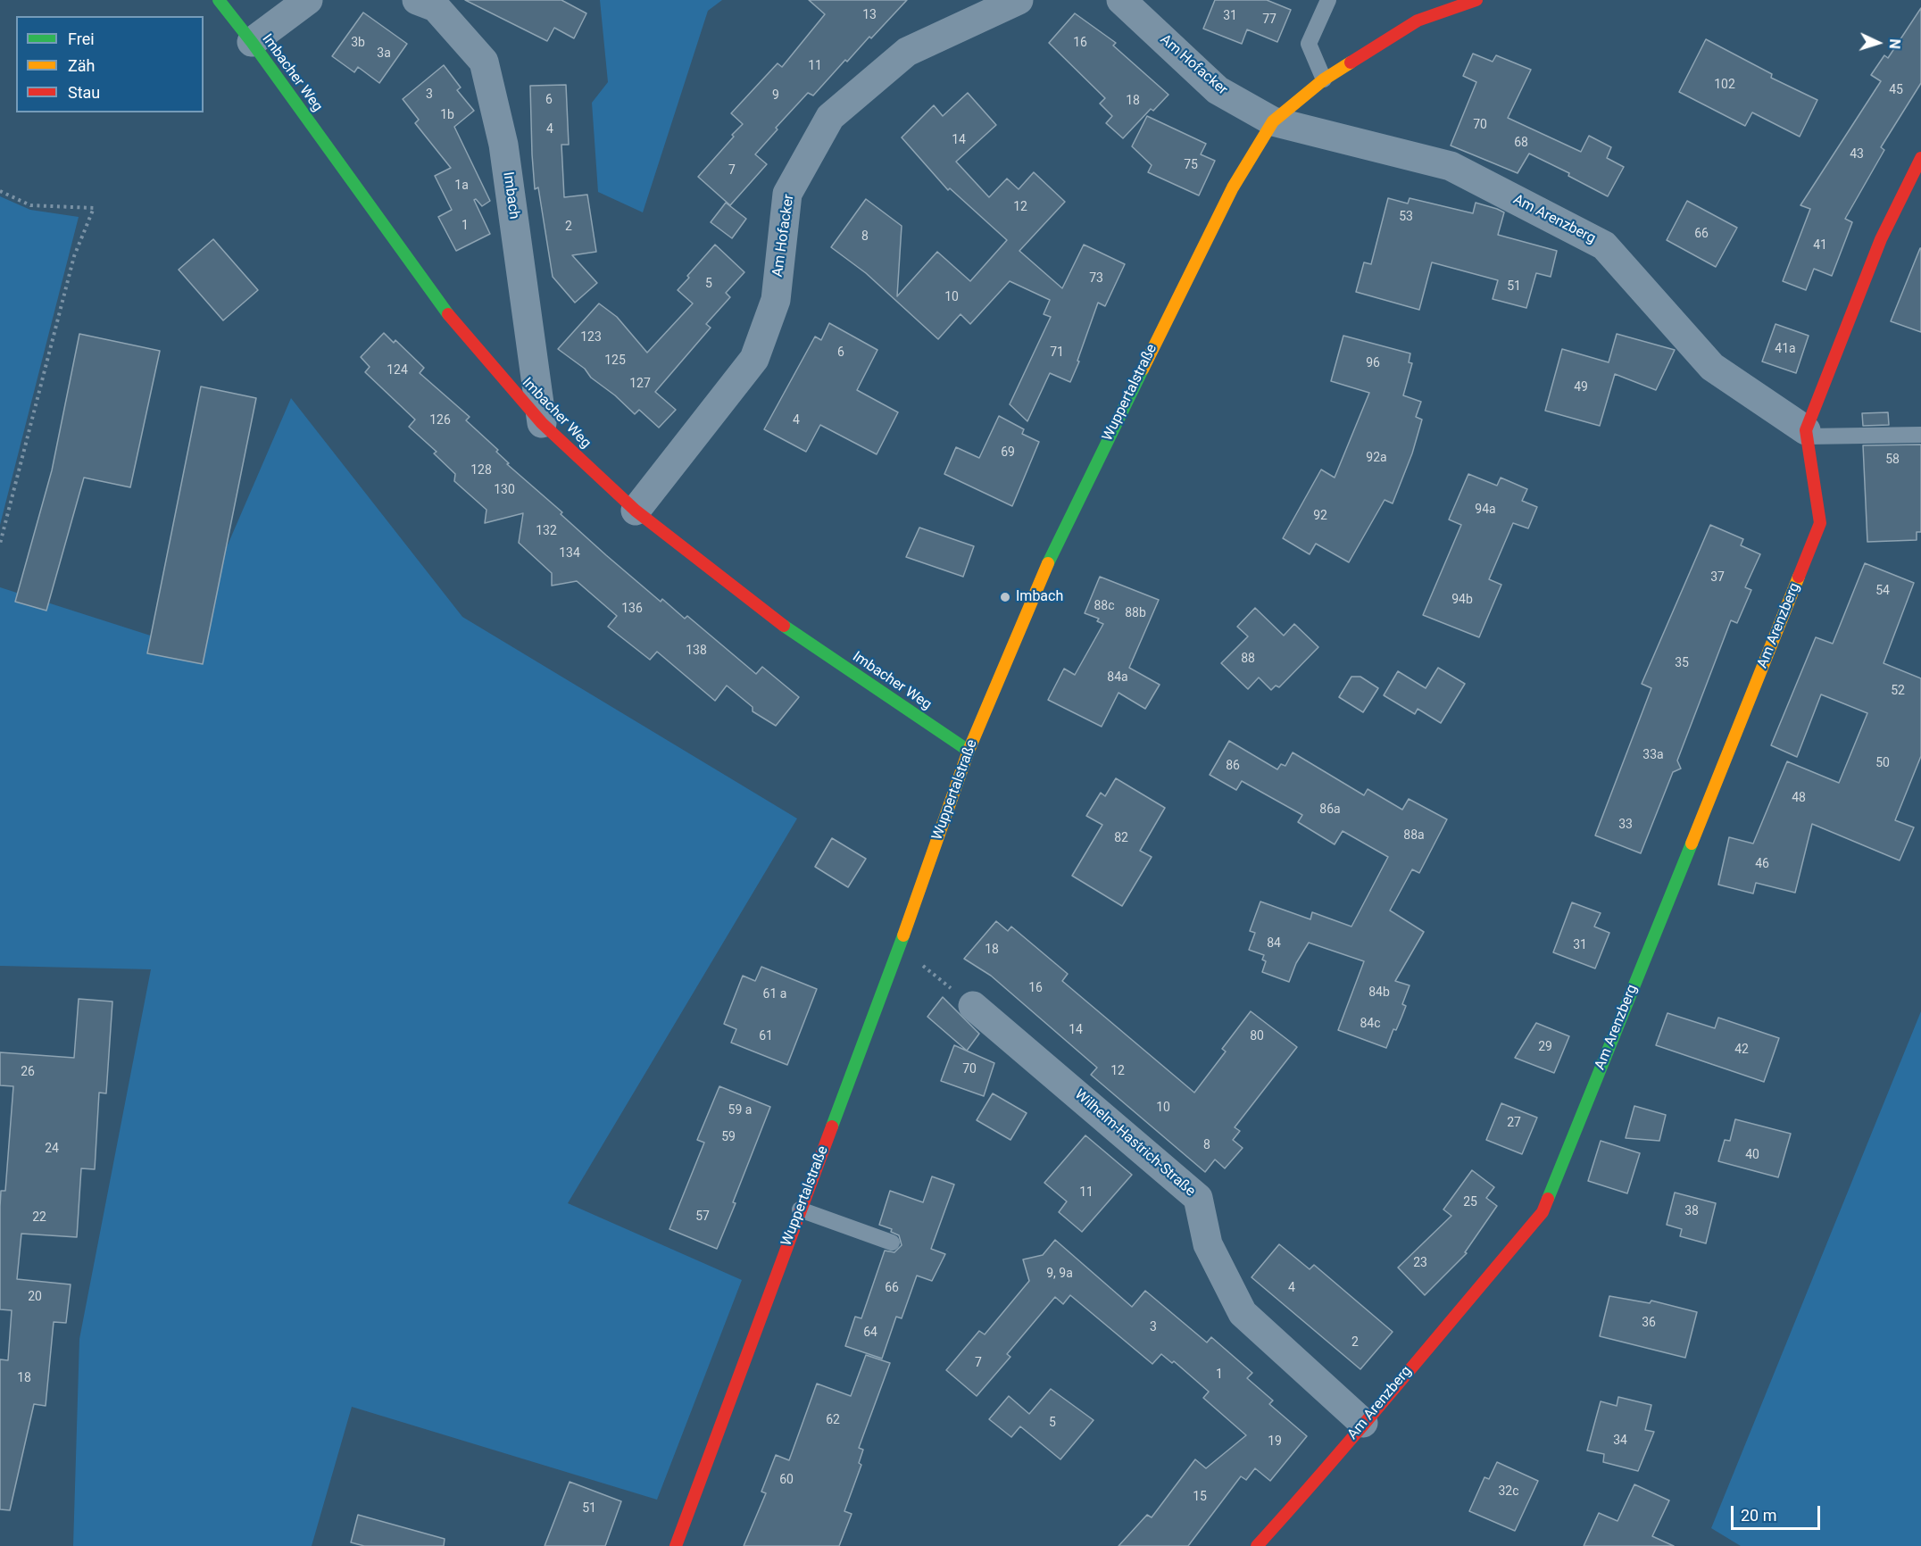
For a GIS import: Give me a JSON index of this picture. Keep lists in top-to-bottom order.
{
  "streets": {
    "street": [
      "Am Hofacker",
      "Imbacher Weg",
      "Imbach",
      "Am Arenzberg",
      "Wuppertalstraße",
      "Wilhelm-Hastrich-Straße"
    ]
  },
  "crossings": [
    ["Am Hofacker", "Imbacher Weg"],
    ["Am Hofacker", "Am Arenzberg"],
    ["Am Hofacker", "Wuppertalstraße"],
    ["Imbacher Weg", "Imbach"],
    ["Imbacher Weg", "Wuppertalstraße"],
    ["Am Arenzberg", "Wuppertalstraße"],
    ["Am Arenzberg", "Wilhelm-Hastrich-Straße"]
  ],
  "places": ["Imbach"],
  "house_numbers": [
    "13",
    "31",
    "77",
    "3b",
    "16",
    "3a",
    "11",
    "102",
    "45",
    "3",
    "9",
    "6",
    "18",
    "1b",
    "70",
    "4",
    "14",
    "68",
    "43",
    "75",
    "7",
    "1a",
    "12",
    "53",
    "1",
    "2",
    "66",
    "8",
    "41",
    "73",
    "5",
    "51",
    "10",
    "123",
    "41a",
    "6",
    "71",
    "125",
    "96",
    "124",
    "127",
    "49",
    "126",
    "4",
    "69",
    "92a",
    "58",
    "128",
    "130",
    "94a",
    "92",
    "132",
    "134",
    "37",
    "54",
    "94b",
    "88c",
    "136",
    "88b",
    "138",
    "88",
    "35",
    "84a",
    "52",
    "33a",
    "50",
    "86",
    "48",
    "86a",
    "33",
    "88a",
    "82",
    "46",
    "84",
    "31",
    "18",
    "16",
    "84b",
    "61 a",
    "84c",
    "14",
    "61",
    "80",
    "29",
    "42",
    "70",
    "12",
    "26",
    "10",
    "59 a",
    "27",
    "59",
    "8",
    "24",
    "40",
    "11",
    "25",
    "38",
    "57",
    "22",
    "23",
    "9, 9a",
    "66",
    "4",
    "20",
    "36",
    "3",
    "64",
    "2",
    "7",
    "1",
    "18",
    "62",
    "5",
    "34",
    "19",
    "60",
    "32c",
    "15",
    "51"
  ],
  "legend": ["Frei", "Zäh", "Stau"],
  "scale_bar": "20 m",
  "north": "right"
}
